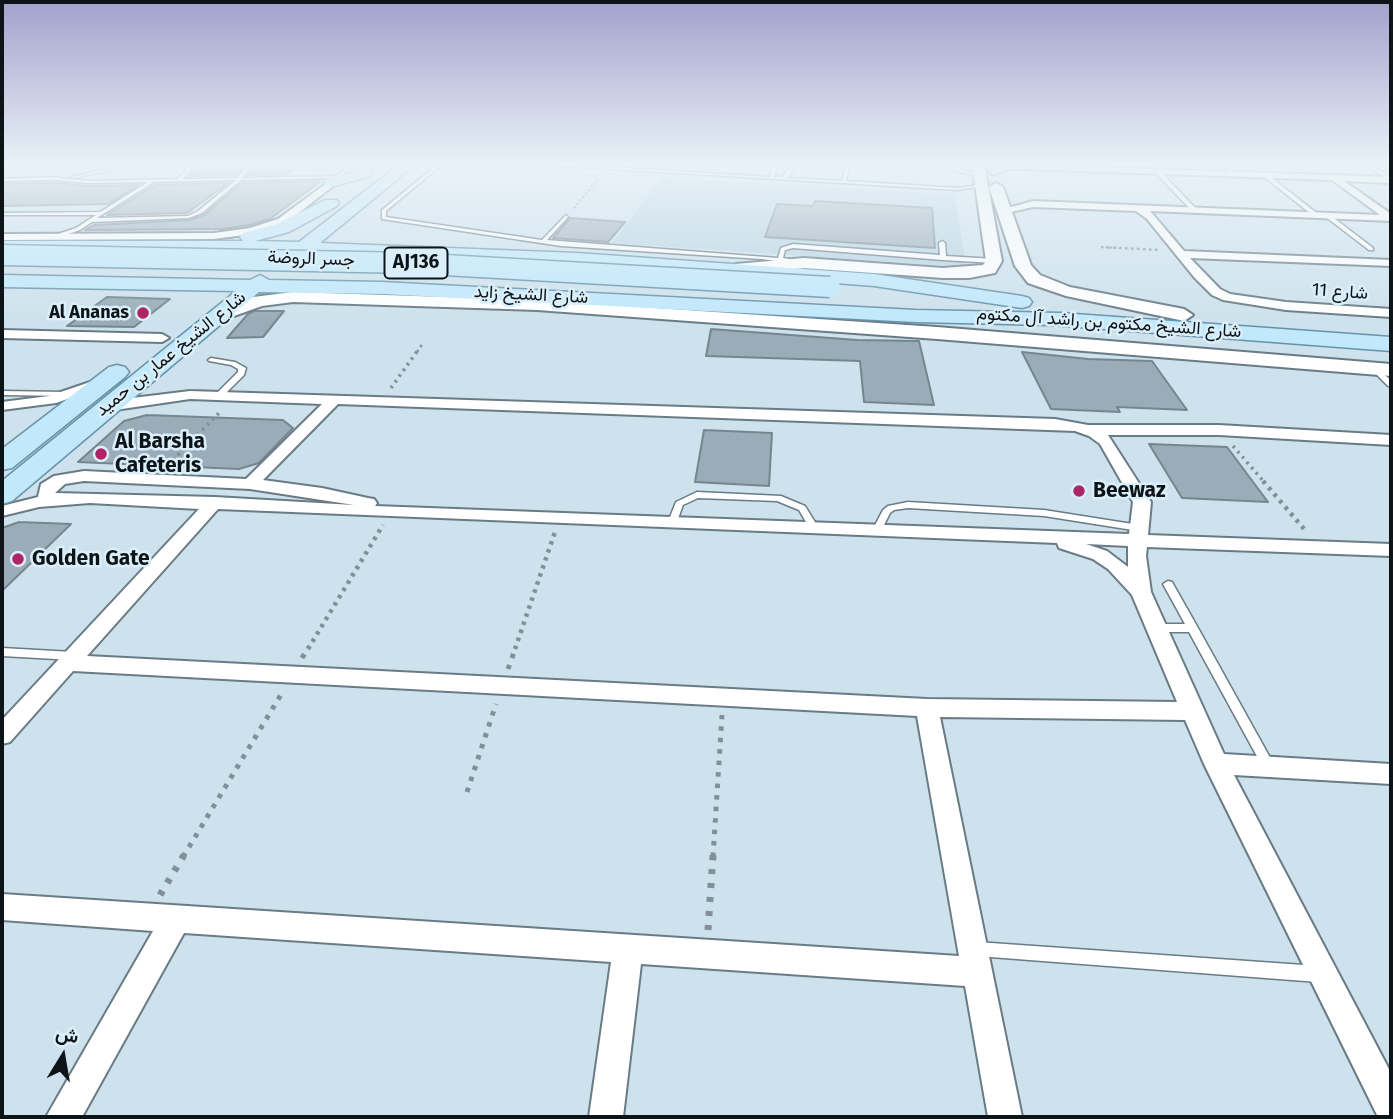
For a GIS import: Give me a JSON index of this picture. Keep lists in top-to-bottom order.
{
  "streets": {
    "main road": [
      "جسر الروضة",
      "AJ136",
      "شارع الشيخ زايد",
      "شارع الشيخ مكتوم بن راشد آل مكتوم",
      "شارع الشيخ عمار بن حميد"
    ],
    "street": ["شارع 11"]
  },
  "crossings": [
    ["جسر الروضة", "شارع الشيخ مكتوم بن راشد آل مكتوم"],
    ["شارع الشيخ زايد", "شارع الشيخ مكتوم بن راشد آل مكتوم"],
    ["شارع الشيخ زايد", "شارع الشيخ عمار بن حميد"]
  ],
  "places": [
    "Al Ananas",
    "Al Barsha Cafeteris",
    "Beewaz",
    "Golden Gate"
  ],
  "north": "top"
}
